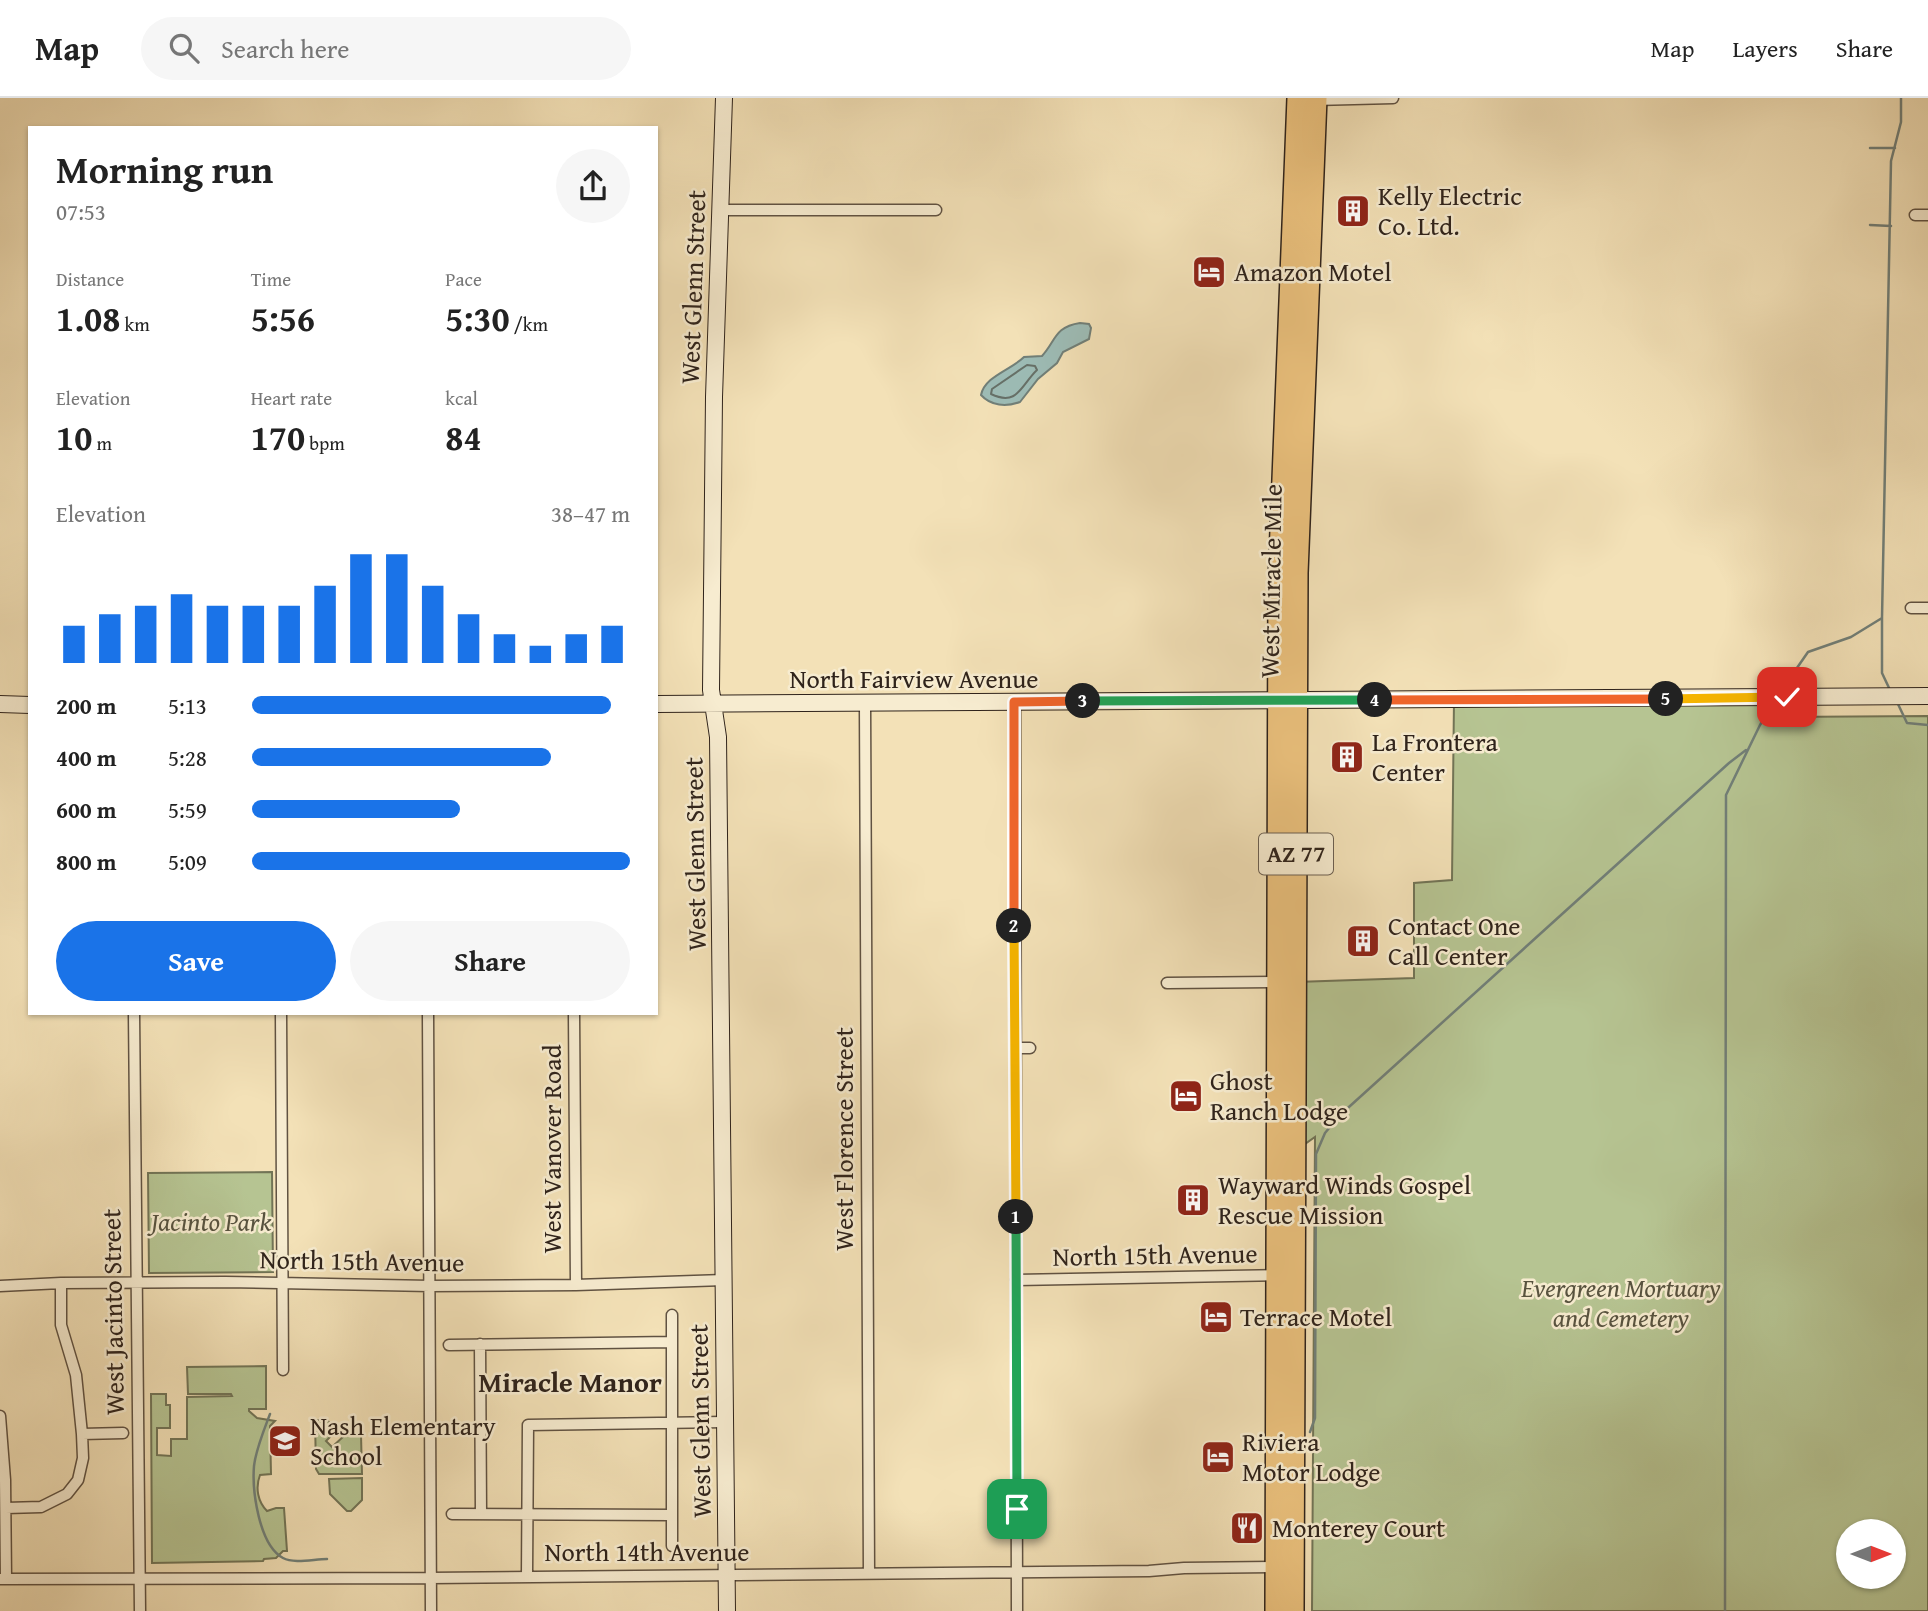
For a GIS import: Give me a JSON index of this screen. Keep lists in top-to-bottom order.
{
  "streets": {
    "highway": ["West Miracle Mile", "AZ 77"],
    "street": [
      "West Glenn Street",
      "North Fairview Avenue",
      "West Florence Street",
      "West Vanover Road",
      "North 15th Avenue",
      "West Jacinto Street",
      "North 14th Avenue"
    ]
  },
  "crossings": [
    ["West Glenn Street", "North Fairview Avenue"],
    ["West Glenn Street", "North 15th Avenue"],
    ["West Glenn Street", "North 14th Avenue"],
    ["West Miracle Mile", "North Fairview Avenue"],
    ["West Miracle Mile", "North 15th Avenue"],
    ["West Miracle Mile", "North 14th Avenue"],
    ["North Fairview Avenue", "West Florence Street"],
    ["West Florence Street", "North 14th Avenue"],
    ["West Vanover Road", "North 15th Avenue"],
    ["North 15th Avenue", "West Jacinto Street"],
    ["West Jacinto Street", "North 14th Avenue"]
  ],
  "districts": ["Miracle Manor"],
  "parks": ["Jacinto Park", "Evergreen Mortuary and Cemetery"],
  "places": {
    "building": [
      "Kelly Electric Co. Ltd.",
      "La Frontera Center",
      "Contact One Call Center",
      "Wayward Winds Gospel Rescue Mission"
    ],
    "hotel": [
      "Amazon Motel",
      "Ghost Ranch Lodge",
      "Terrace Motel",
      "Riviera Motor Lodge"
    ],
    "school or university": ["Nash Elementary School"],
    "restaurant": ["Monterey Court"]
  },
  "north": "right",
  "page": {
    "header": "Map",
    "search": "Search here",
    "nav": ["Map", "Layers", "Share"],
    "heading": ["Morning run", "07:53"],
    "stats": [
      ["Distance", "1.08 km"],
      ["Time", "5:56"],
      ["Pace", "5:30 /km"],
      ["Elevation", "10 m"],
      ["Heart rate", "170 bpm"],
      ["kcal", "84"]
    ],
    "chart": ["Elevation", "38–47 m"],
    "list": [
      {
        "name": "200 m",
        "note": "5:13"
      },
      {
        "name": "400 m",
        "note": "5:28"
      },
      {
        "name": "600 m",
        "note": "5:59"
      },
      {
        "name": "800 m",
        "note": "5:09"
      }
    ],
    "pins": [
      "5",
      "4",
      "3",
      "2",
      "1"
    ],
    "buttons": ["Save", "Share"]
  }
}
